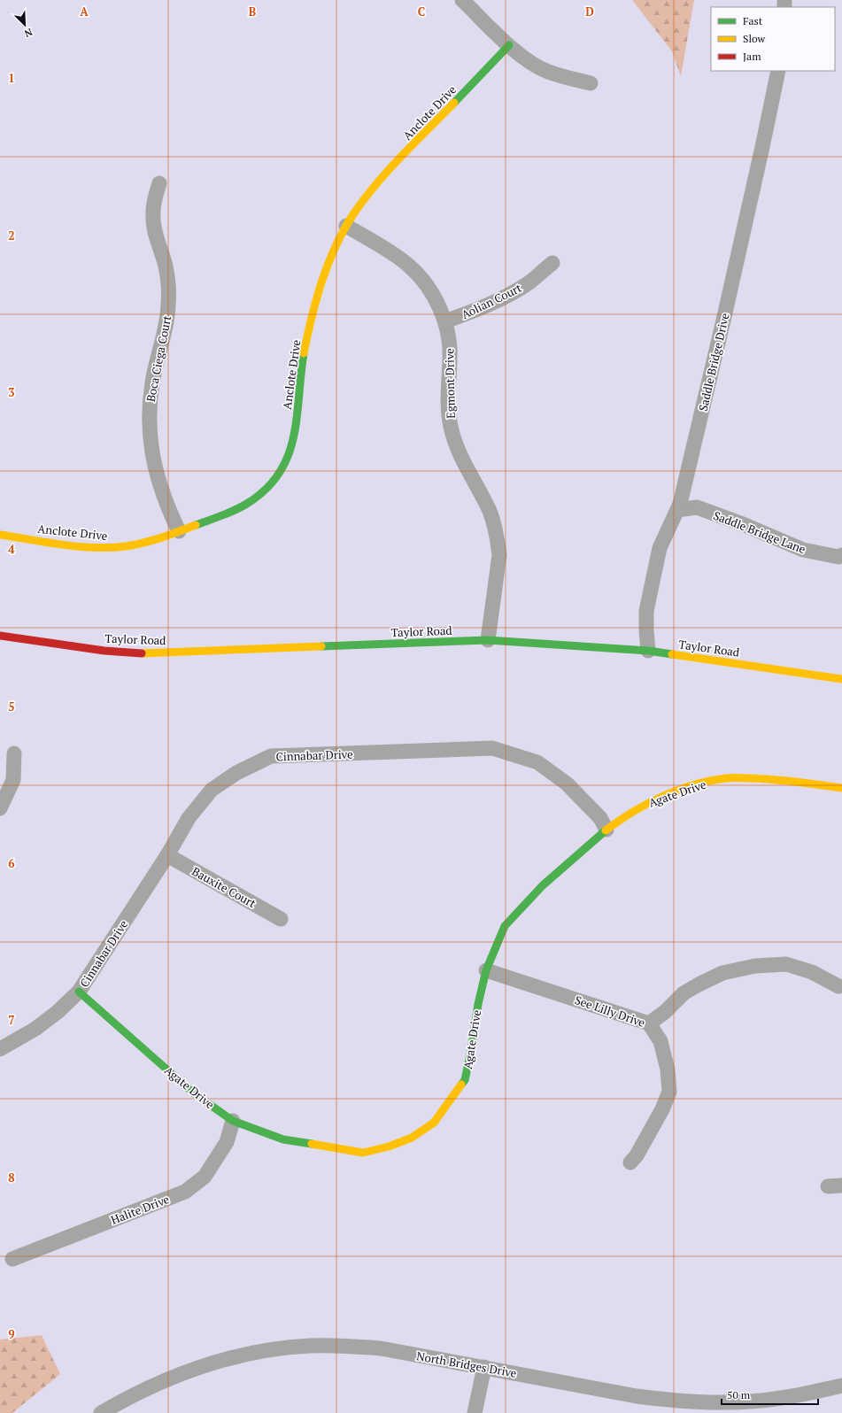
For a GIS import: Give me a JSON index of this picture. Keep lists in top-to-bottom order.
{
  "streets": {
    "street": [
      "Anclote Drive",
      "Aolian Court",
      "Boca Ciega Court",
      "Saddle Bridge Drive",
      "Egmont Drive",
      "Saddle Bridge Lane",
      "Taylor Road",
      "Cinnabar Drive",
      "Agate Drive",
      "Bauxite Court",
      "See Lilly Drive",
      "Halite Drive",
      "North Bridges Drive"
    ]
  },
  "crossings": [
    ["Anclote Drive", "Boca Ciega Court"],
    ["Anclote Drive", "Egmont Drive"],
    ["Aolian Court", "Egmont Drive"],
    ["Saddle Bridge Drive", "Saddle Bridge Lane"],
    ["Saddle Bridge Drive", "Taylor Road"],
    ["Egmont Drive", "Taylor Road"],
    ["Cinnabar Drive", "Agate Drive"],
    ["Cinnabar Drive", "Bauxite Court"],
    ["Agate Drive", "See Lilly Drive"],
    ["Agate Drive", "Halite Drive"]
  ],
  "legend": ["Fast", "Slow", "Jam"],
  "scale_bar": "50 m",
  "north": "bottom right",
  "grid": {
    "columns": [
      "A",
      "B",
      "C",
      "D"
    ],
    "rows": [
      "1",
      "2",
      "3",
      "4",
      "5",
      "6",
      "7",
      "8",
      "9"
    ]
  }
}
